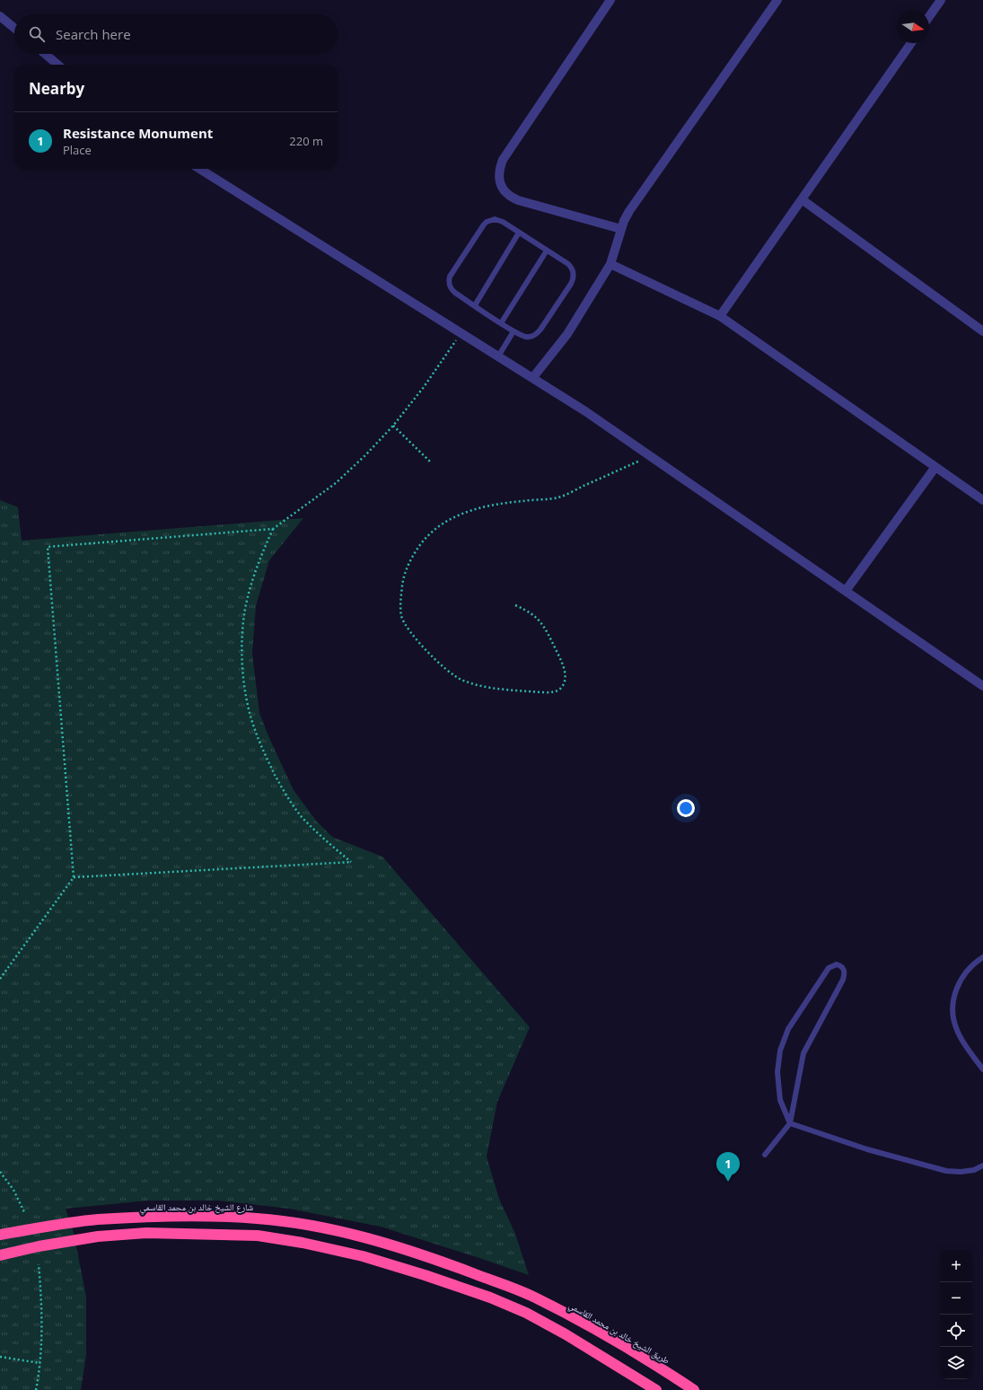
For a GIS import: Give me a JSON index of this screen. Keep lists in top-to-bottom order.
{
  "streets": {
    "highway": ["شارع الشيخ خالد بن محمد القاسمي", "طريق الشيخ خالد بن محمد القاسمي"]
  },
  "crossings": [
    ["شارع الشيخ خالد بن محمد القاسمي", "طريق الشيخ خالد بن محمد القاسمي"]
  ],
  "north": "right",
  "page": {
    "search": "Search here",
    "heading": "Nearby",
    "list": [
      {
        "mark": "1",
        "name": "Resistance Monument",
        "note": "Place",
        "value": "220 m"
      }
    ],
    "pins": "1",
    "map_buttons": ["+", "−"]
  }
}
